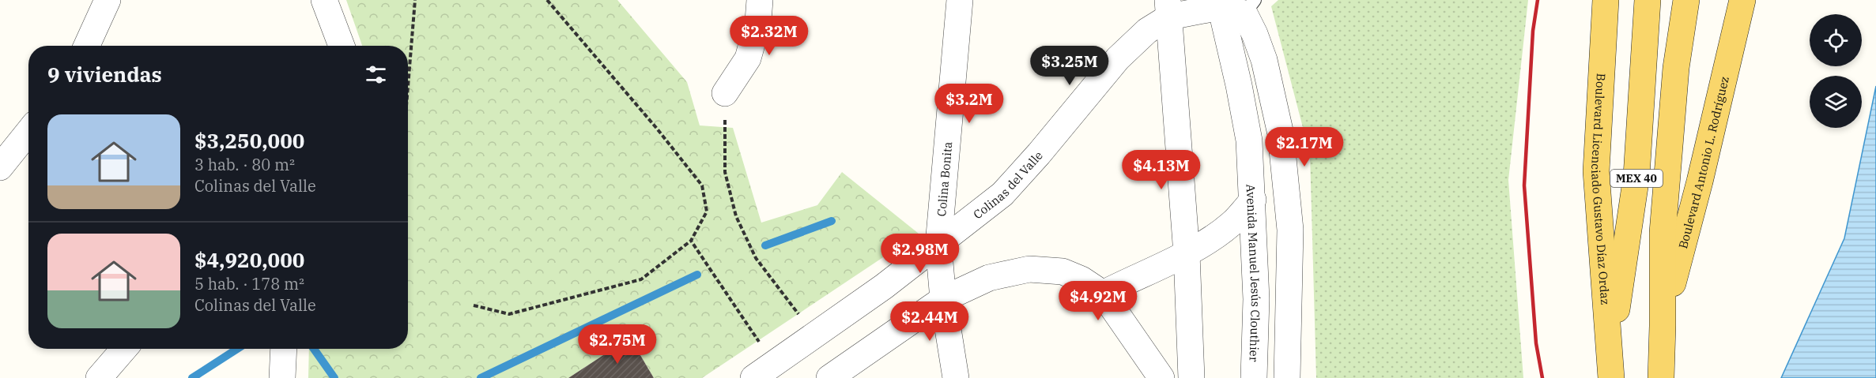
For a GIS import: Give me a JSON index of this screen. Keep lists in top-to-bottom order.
{
  "streets": {
    "main road": ["Boulevard Antonio L. Rodríguez", "MEX 40", "Boulevard Licenciado Gustavo Díaz Ordaz"],
    "street": ["Colina Bonita", "Colinas del Valle", "Avenida Manuel Jesús Clouthier"]
  },
  "crossings": [
    ["MEX 40", "Boulevard Licenciado Gustavo Díaz Ordaz"],
    ["Colina Bonita", "Colinas del Valle"]
  ],
  "page": {
    "price": [
      "$2.32M",
      "$3.25M",
      "$3.2M",
      "$2.17M",
      "$4.13M",
      "$2.98M",
      "$4.92M",
      "$2.44M",
      "$2.75M"
    ],
    "heading": "9 viviendas",
    "list": [
      {
        "name": "$3,250,000",
        "note": "3 hab. · 80 m² · Colinas del Valle"
      },
      {
        "name": "$4,920,000",
        "note": "5 hab. · 178 m² · Colinas del Valle"
      }
    ]
  }
}
